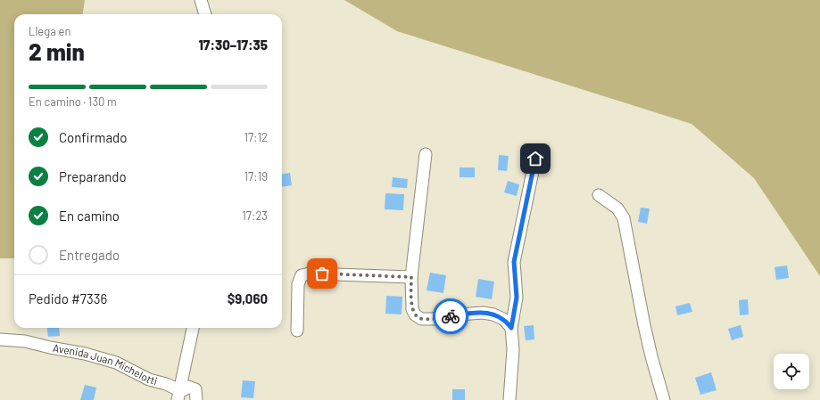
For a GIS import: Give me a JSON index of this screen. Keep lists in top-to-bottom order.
{
  "streets": {
    "street": ["Avenida Juan Michelotti"]
  },
  "page": {
    "heading": ["2 min", "Llega en", "17:30–17:35"],
    "panel": ["Pedido #7336", "$9,060"],
    "bar": "En camino · 130 m",
    "list": [
      ["Confirmado", "17:12"],
      ["Preparando", "17:19"],
      ["En camino", "17:23"],
      "Entregado"
    ]
  }
}
